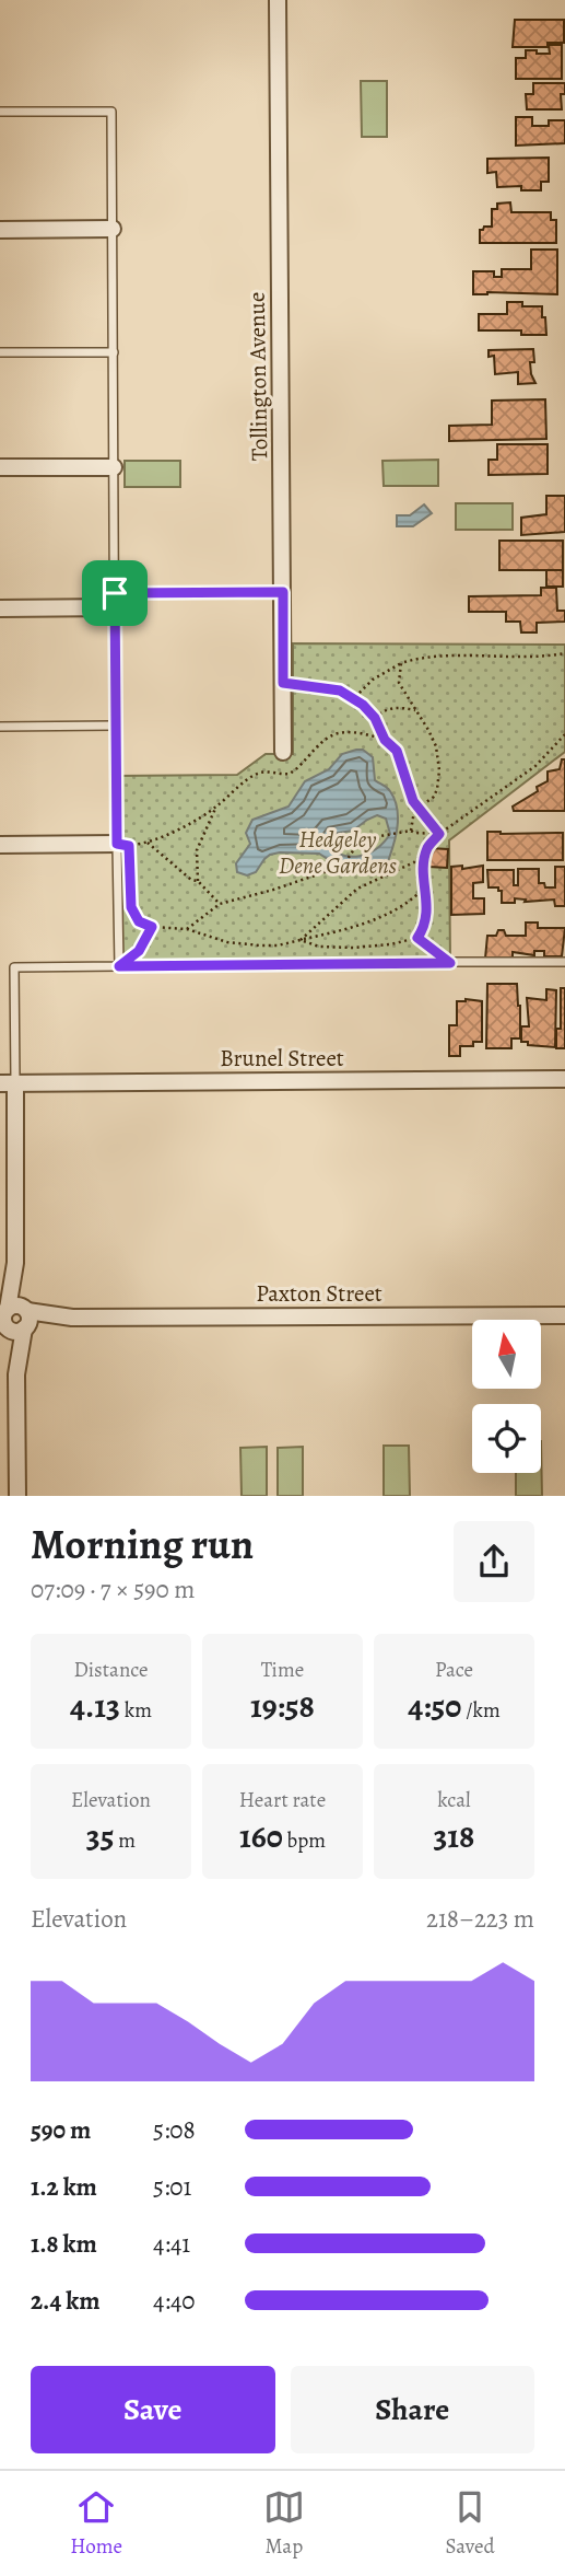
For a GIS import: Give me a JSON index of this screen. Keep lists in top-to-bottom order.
{
  "streets": {
    "street": ["Tollington Avenue", "Brunel Street", "Paxton Street"]
  },
  "parks": ["Hedgeley Dene Gardens"],
  "north": "top",
  "page": {
    "heading": ["Morning run", "07:09 · 7 × 590 m"],
    "stats": [
      ["Distance", "4.13 km"],
      ["Time", "19:58"],
      ["Pace", "4:50 /km"],
      ["Elevation", "35 m"],
      ["Heart rate", "160 bpm"],
      ["kcal", "318"]
    ],
    "chart": ["Elevation", "218–223 m"],
    "list": [
      {
        "name": "590 m",
        "note": "5:08"
      },
      {
        "name": "1.2 km",
        "note": "5:01"
      },
      {
        "name": "1.8 km",
        "note": "4:41"
      },
      {
        "name": "2.4 km",
        "note": "4:40"
      }
    ],
    "buttons": ["Save", "Share"],
    "tabs": ["Home", "Map", "Saved"]
  }
}
